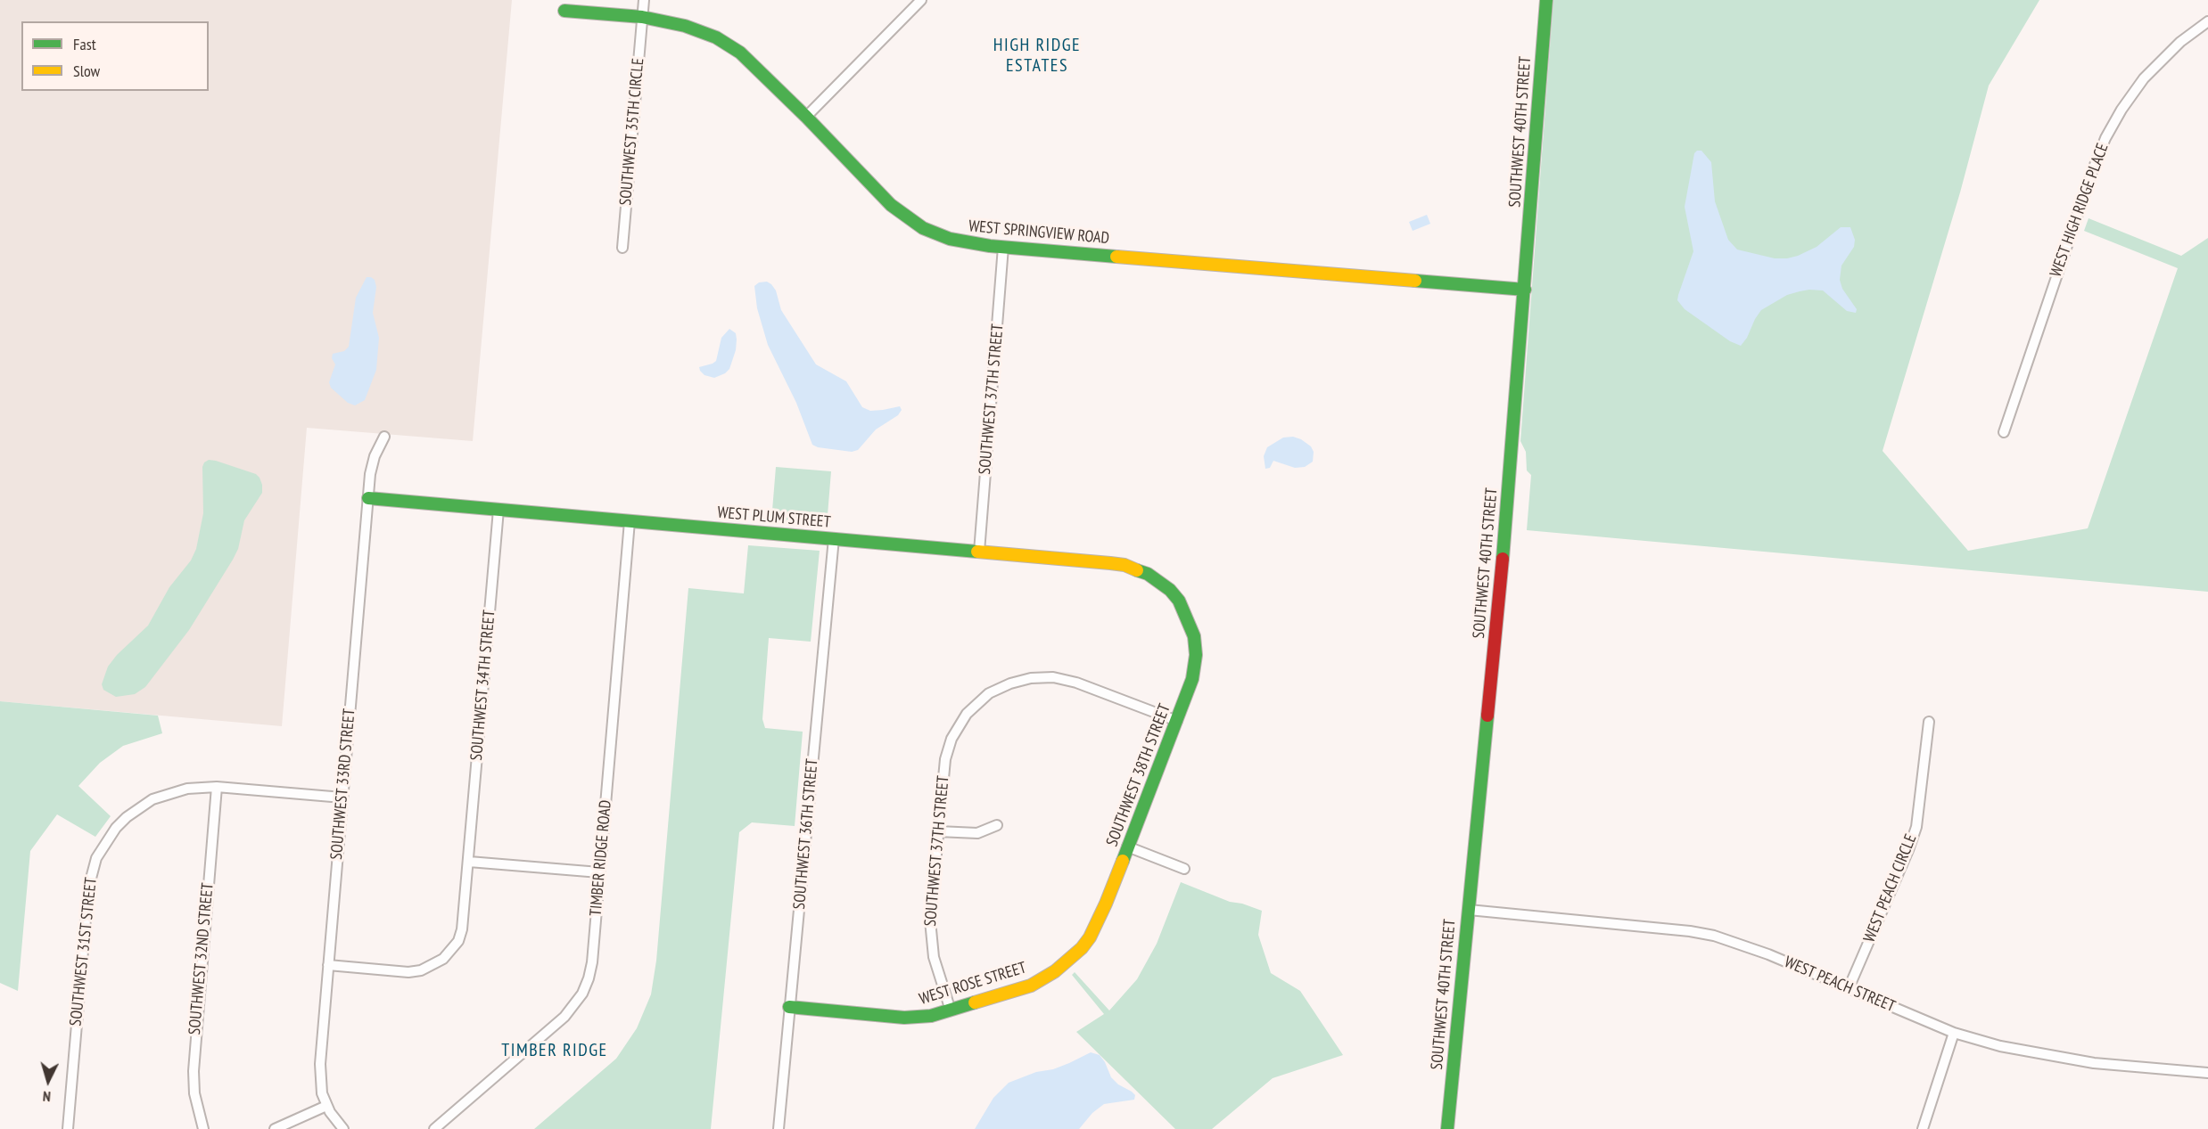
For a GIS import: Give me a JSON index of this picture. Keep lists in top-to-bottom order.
{
  "streets": {
    "street": [
      "SOUTHWEST 35TH CIRCLE",
      "SOUTHWEST 40TH STREET",
      "WEST HIGH RIDGE PLACE",
      "WEST SPRINGVIEW ROAD",
      "SOUTHWEST 37TH STREET",
      "WEST PLUM STREET",
      "SOUTHWEST 34TH STREET",
      "SOUTHWEST 38TH STREET",
      "SOUTHWEST 33RD STREET",
      "SOUTHWEST 36TH STREET",
      "TIMBER RIDGE ROAD",
      "WEST PEACH CIRCLE",
      "SOUTHWEST 31ST STREET",
      "SOUTHWEST 32ND STREET",
      "WEST ROSE STREET",
      "WEST PEACH STREET"
    ]
  },
  "crossings": [
    ["SOUTHWEST 35TH CIRCLE", "WEST SPRINGVIEW ROAD"],
    ["SOUTHWEST 40TH STREET", "WEST SPRINGVIEW ROAD"],
    ["SOUTHWEST 40TH STREET", "WEST PEACH STREET"],
    ["WEST SPRINGVIEW ROAD", "SOUTHWEST 37TH STREET"],
    ["SOUTHWEST 37TH STREET", "WEST PLUM STREET"],
    ["SOUTHWEST 37TH STREET", "SOUTHWEST 38TH STREET"],
    ["SOUTHWEST 37TH STREET", "WEST ROSE STREET"],
    ["WEST PLUM STREET", "SOUTHWEST 34TH STREET"],
    ["WEST PLUM STREET", "SOUTHWEST 38TH STREET"],
    ["WEST PLUM STREET", "SOUTHWEST 33RD STREET"],
    ["WEST PLUM STREET", "SOUTHWEST 36TH STREET"],
    ["WEST PLUM STREET", "TIMBER RIDGE ROAD"],
    ["SOUTHWEST 38TH STREET", "WEST ROSE STREET"],
    ["SOUTHWEST 36TH STREET", "WEST ROSE STREET"],
    ["WEST PEACH CIRCLE", "WEST PEACH STREET"],
    ["SOUTHWEST 31ST STREET", "SOUTHWEST 32ND STREET"]
  ],
  "districts": ["HIGH RIDGE ESTATES", "TIMBER RIDGE"],
  "legend": ["Fast", "Slow"],
  "north": "bottom"
}
